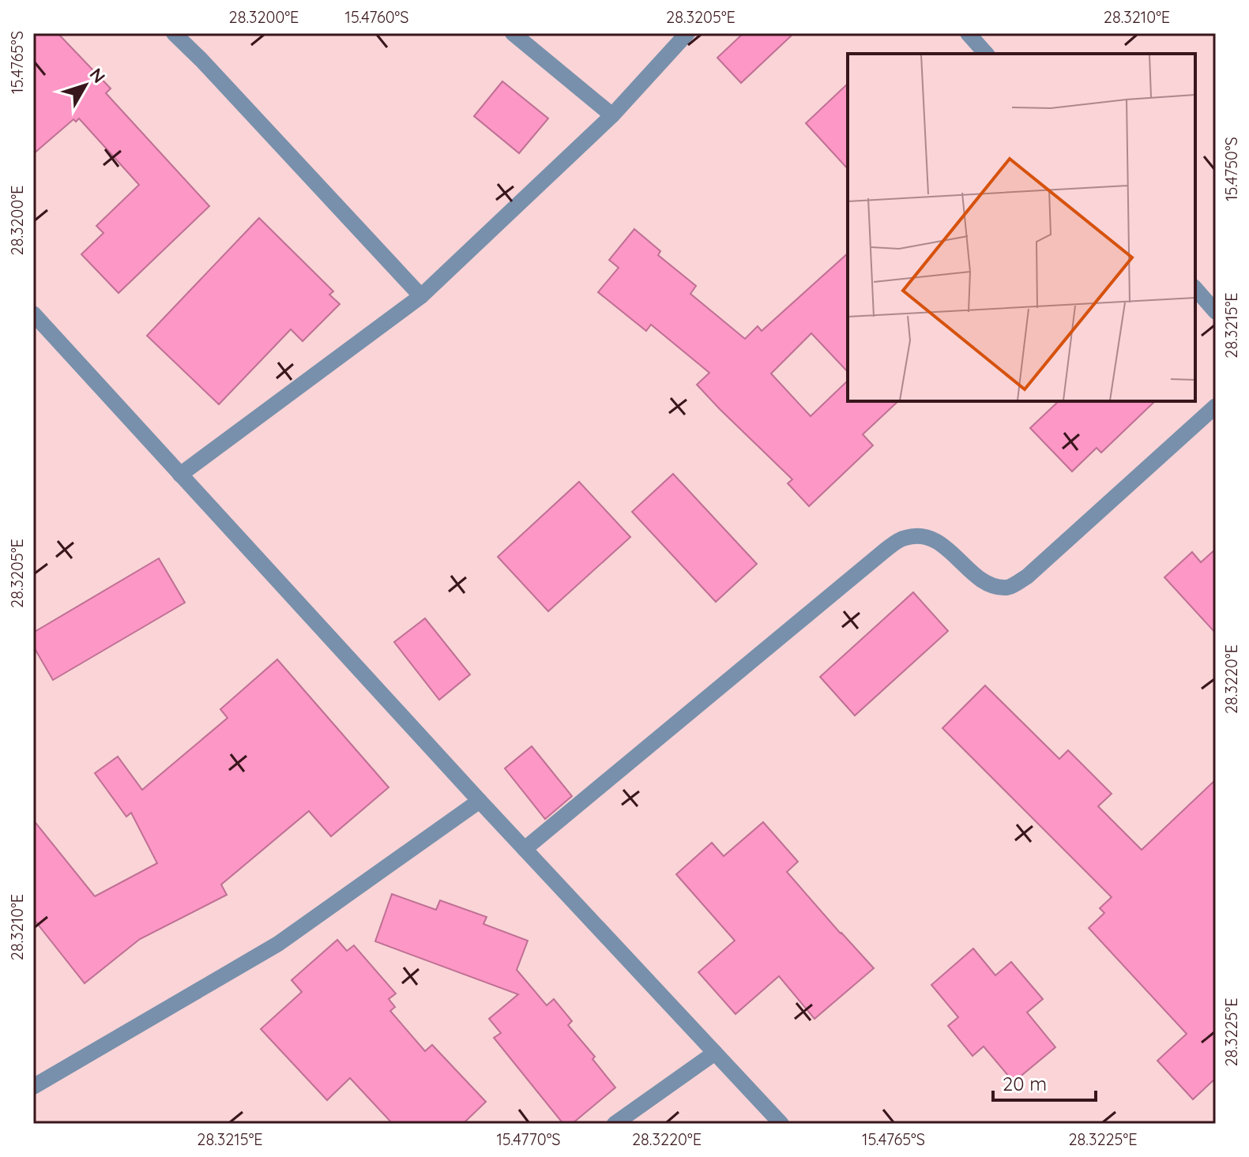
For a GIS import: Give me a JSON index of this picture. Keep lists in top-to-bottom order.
{
  "scale_bar": "20 m",
  "north": "top right",
  "coordinates": [
    "28.3200°E",
    "15.4760°S",
    "28.3205°E",
    "28.3210°E",
    "15.4765°S",
    "15.4750°S",
    "28.3215°E",
    "28.3220°E",
    "28.3225°E",
    "15.4770°S"
  ]
}
